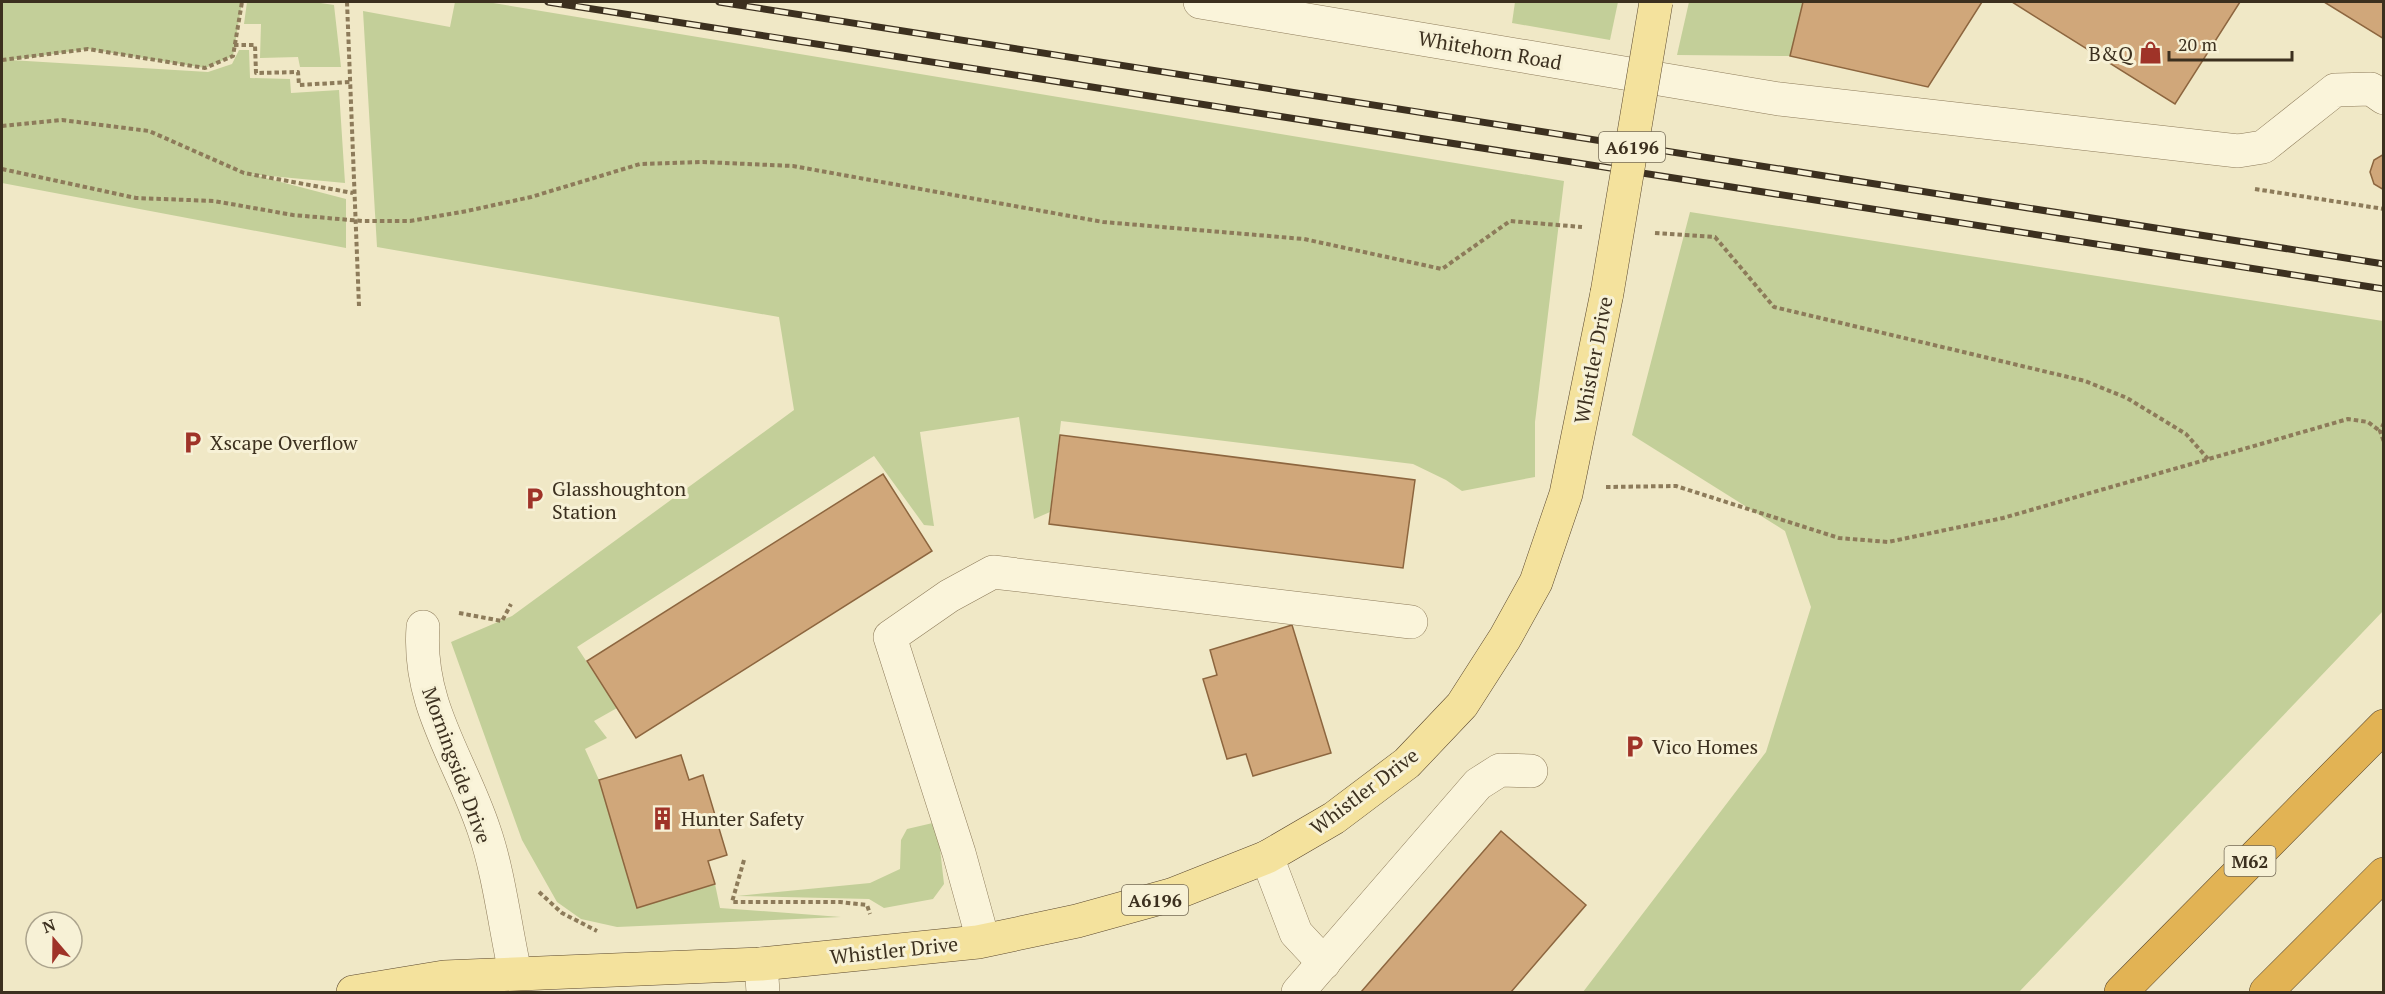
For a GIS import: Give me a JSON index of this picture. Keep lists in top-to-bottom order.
{
  "streets": {
    "highway": ["M62"],
    "main road": ["A6196", "Whistler Drive"],
    "street": ["Whitehorn Road", "Morningside Drive"]
  },
  "crossings": [
    ["Whistler Drive", "Morningside Drive"]
  ],
  "places": {
    "shop": ["B&Q"],
    "parking": ["Xscape Overflow", "Glasshoughton Station", "Vico Homes"],
    "building": ["Hunter Safety"]
  },
  "scale_bar": "20 m",
  "north": "top"
}
